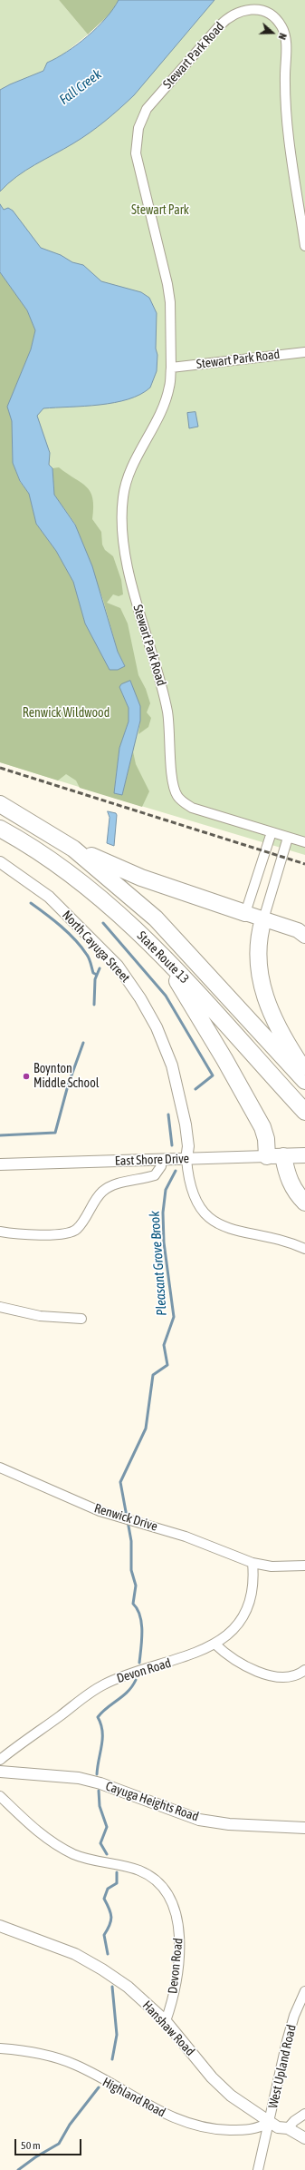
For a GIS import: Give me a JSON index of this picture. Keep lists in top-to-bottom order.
{
  "streets": {
    "highway": ["State Route 13"],
    "main road": ["East Shore Drive"],
    "street": [
      "Stewart Park Road",
      "North Cayuga Street",
      "Renwick Drive",
      "Devon Road",
      "Cayuga Heights Road",
      "Hanshaw Road",
      "West Upland Road",
      "Highland Road"
    ]
  },
  "crossings": [
    ["North Cayuga Street", "East Shore Drive"],
    ["Renwick Drive", "Devon Road"],
    ["Devon Road", "Hanshaw Road"],
    ["Hanshaw Road", "West Upland Road"],
    ["Hanshaw Road", "Highland Road"],
    ["West Upland Road", "Highland Road"]
  ],
  "water": ["Fall Creek", "Pleasant Grove Brook"],
  "parks": ["Stewart Park", "Renwick Wildwood"],
  "places": ["Boynton Middle School"],
  "scale_bar": "50 m",
  "north": "right"
}
